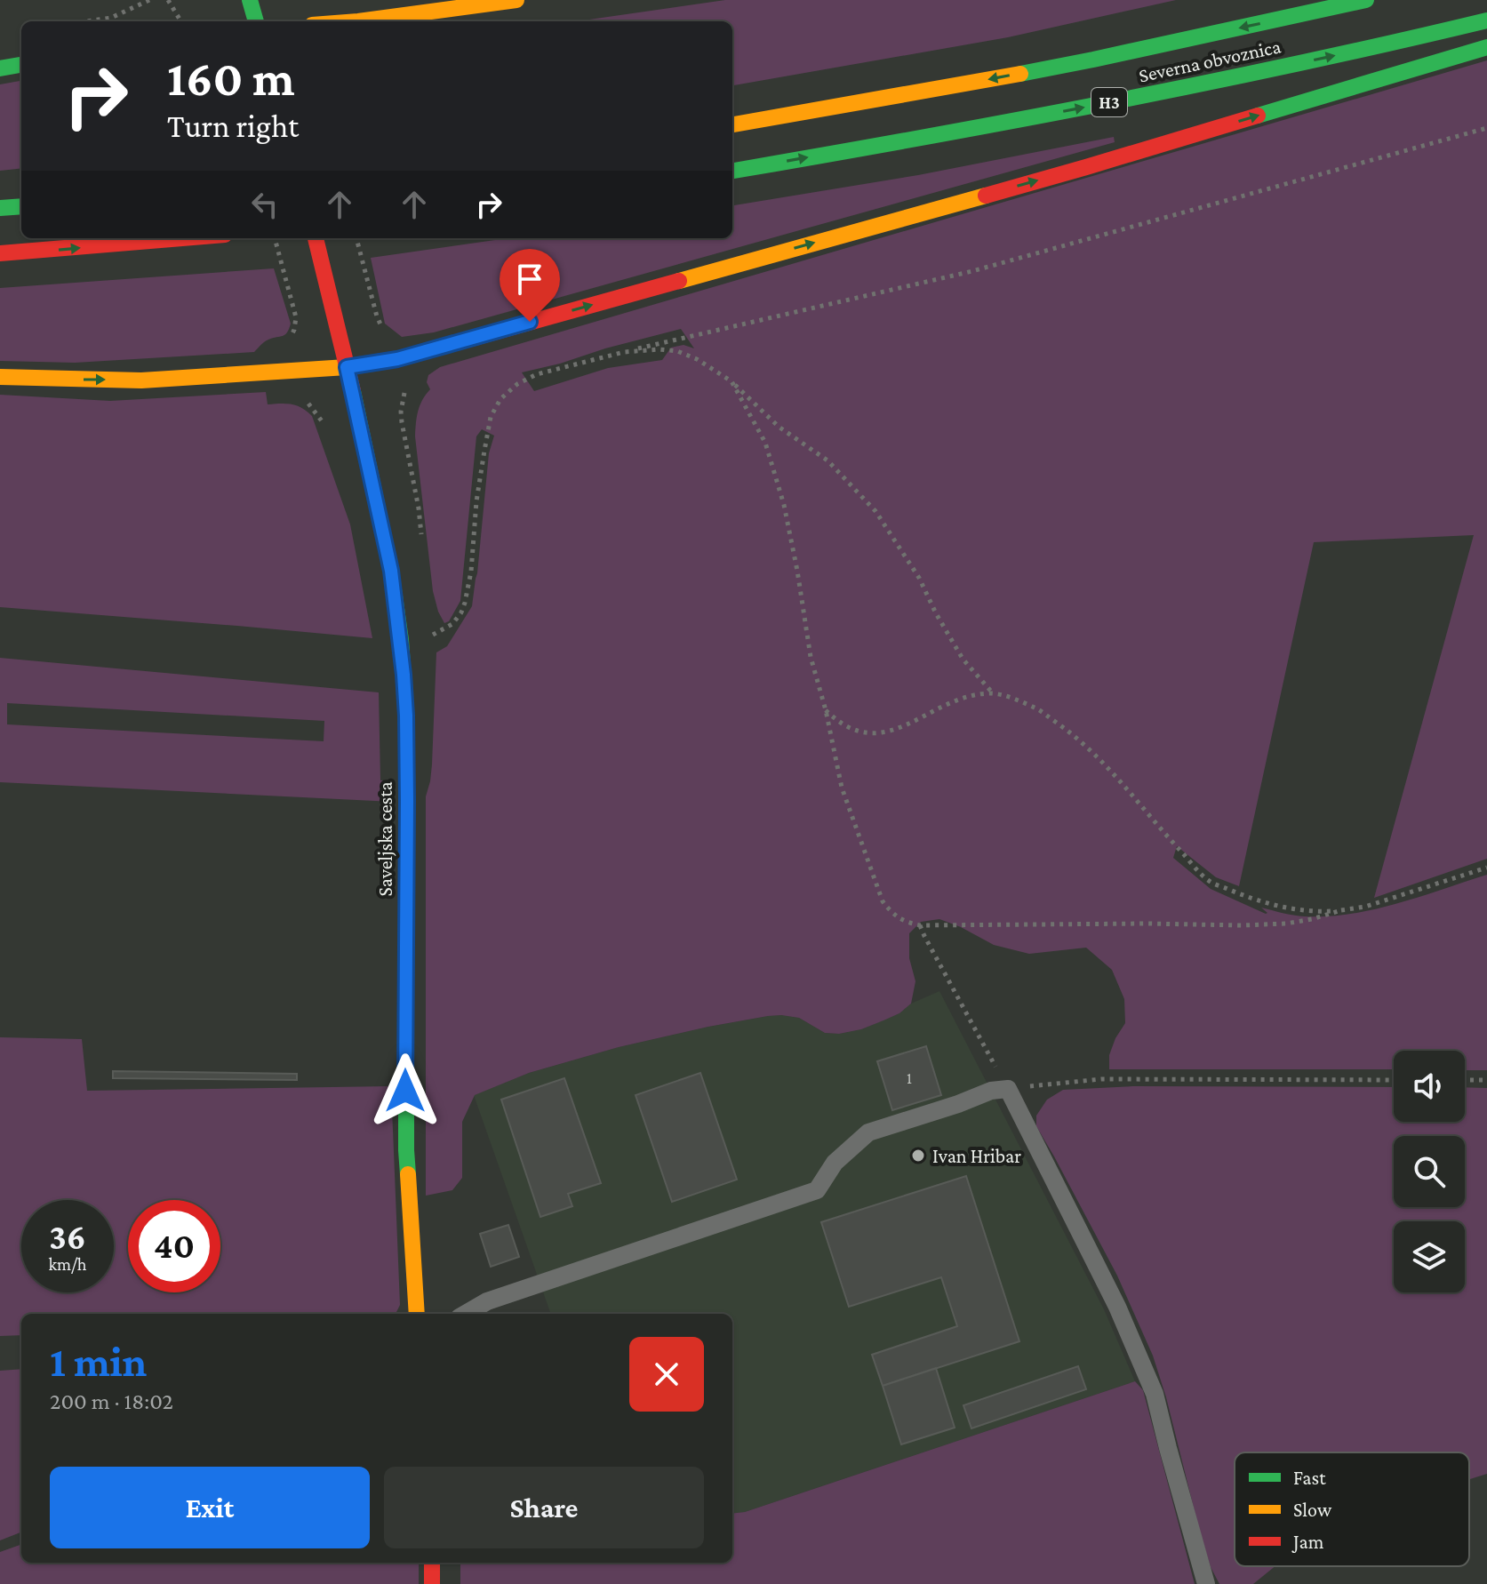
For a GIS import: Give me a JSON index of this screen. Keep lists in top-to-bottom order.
{
  "streets": {
    "main road": ["Severna obvoznica", "H3", "Saveljska cesta"]
  },
  "places": ["Ivan Hribar"],
  "house_numbers": ["1"],
  "legend": ["Fast", "Slow", "Jam"],
  "page": {
    "turn": ["160 m", "Turn right"],
    "speed": "36 km/h",
    "limit": "40",
    "heading": ["1 min", "200 m · 18:02"],
    "buttons": ["Exit", "Share"]
  }
}
